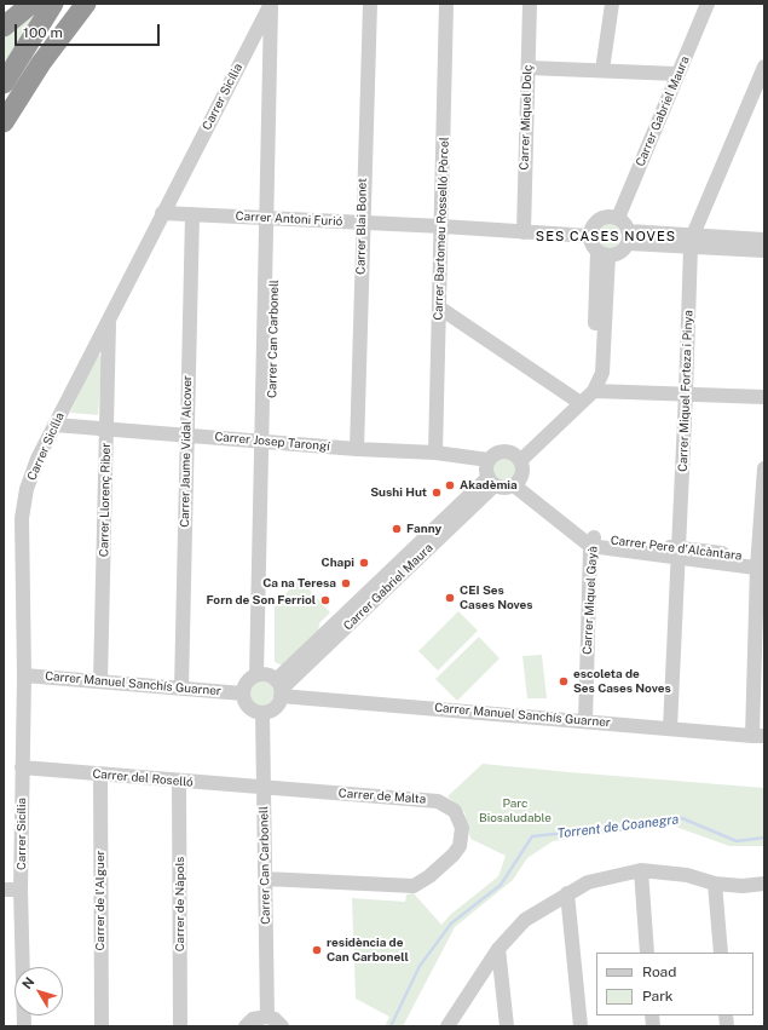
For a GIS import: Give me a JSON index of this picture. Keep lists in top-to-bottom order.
{
  "streets": {
    "street": [
      "Carrer Sicília",
      "Carrer Gabriel Maura",
      "Carrer Miquel Dolç",
      "Carrer Antoni Furió",
      "Carrer Blai Bonet",
      "Carrer Bartomeu Rosselló Pòrcel",
      "Carrer Can Carbonell",
      "Carrer Miquel Forteza i Pinya",
      "Carrer Josep Tarongí",
      "Carrer Jaume Vidal Alcover",
      "Carrer Llorenç Riber",
      "Carrer Pere d'Alcàntara",
      "Carrer Miquel Gayà",
      "Carrer Manuel Sanchís Guarner",
      "Carrer del Roselló",
      "Carrer de Malta",
      "Carrer de l'Alguer",
      "Carrer de Nàpols"
    ]
  },
  "crossings": [
    ["Carrer Sicília", "Carrer Antoni Furió"],
    ["Carrer Sicília", "Carrer Josep Tarongí"],
    ["Carrer Sicília", "Carrer Llorenç Riber"],
    ["Carrer Sicília", "Carrer Manuel Sanchís Guarner"],
    ["Carrer Sicília", "Carrer del Roselló"],
    ["Carrer Gabriel Maura", "Carrer Antoni Furió"],
    ["Carrer Gabriel Maura", "Carrer Can Carbonell"],
    ["Carrer Gabriel Maura", "Carrer Josep Tarongí"],
    ["Carrer Gabriel Maura", "Carrer Manuel Sanchís Guarner"],
    ["Carrer Miquel Dolç", "Carrer Antoni Furió"],
    ["Carrer Antoni Furió", "Carrer Blai Bonet"],
    ["Carrer Antoni Furió", "Carrer Bartomeu Rosselló Pòrcel"],
    ["Carrer Antoni Furió", "Carrer Can Carbonell"],
    ["Carrer Antoni Furió", "Carrer Jaume Vidal Alcover"],
    ["Carrer Blai Bonet", "Carrer Josep Tarongí"],
    ["Carrer Bartomeu Rosselló Pòrcel", "Carrer Josep Tarongí"],
    ["Carrer Can Carbonell", "Carrer Josep Tarongí"],
    ["Carrer Can Carbonell", "Carrer Manuel Sanchís Guarner"],
    ["Carrer Can Carbonell", "Carrer del Roselló"],
    ["Carrer Can Carbonell", "Carrer de Malta"],
    ["Carrer Miquel Forteza i Pinya", "Carrer Pere d'Alcàntara"],
    ["Carrer Miquel Forteza i Pinya", "Carrer Manuel Sanchís Guarner"],
    ["Carrer Josep Tarongí", "Carrer Jaume Vidal Alcover"],
    ["Carrer Josep Tarongí", "Carrer Llorenç Riber"],
    ["Carrer Jaume Vidal Alcover", "Carrer Manuel Sanchís Guarner"],
    ["Carrer Llorenç Riber", "Carrer Manuel Sanchís Guarner"],
    ["Carrer Pere d'Alcàntara", "Carrer Miquel Gayà"],
    ["Carrer Miquel Gayà", "Carrer Manuel Sanchís Guarner"],
    ["Carrer del Roselló", "Carrer de Malta"],
    ["Carrer del Roselló", "Carrer de l'Alguer"],
    ["Carrer del Roselló", "Carrer de Nàpols"]
  ],
  "districts": ["SES CASES NOVES"],
  "water": ["Torrent de Coanegra"],
  "parks": ["Parc Biosaludable"],
  "places": [
    "Akadèmia",
    "Sushi Hut",
    "Fanny",
    "Chapi",
    "Ca na Teresa",
    "CEI Ses Cases Noves",
    "Forn de Son Ferriol",
    "escoleta de Ses Cases Noves",
    "residència de Can Carbonell"
  ],
  "legend": ["Road", "Park"],
  "scale_bar": "100 m",
  "north": "top left"
}
